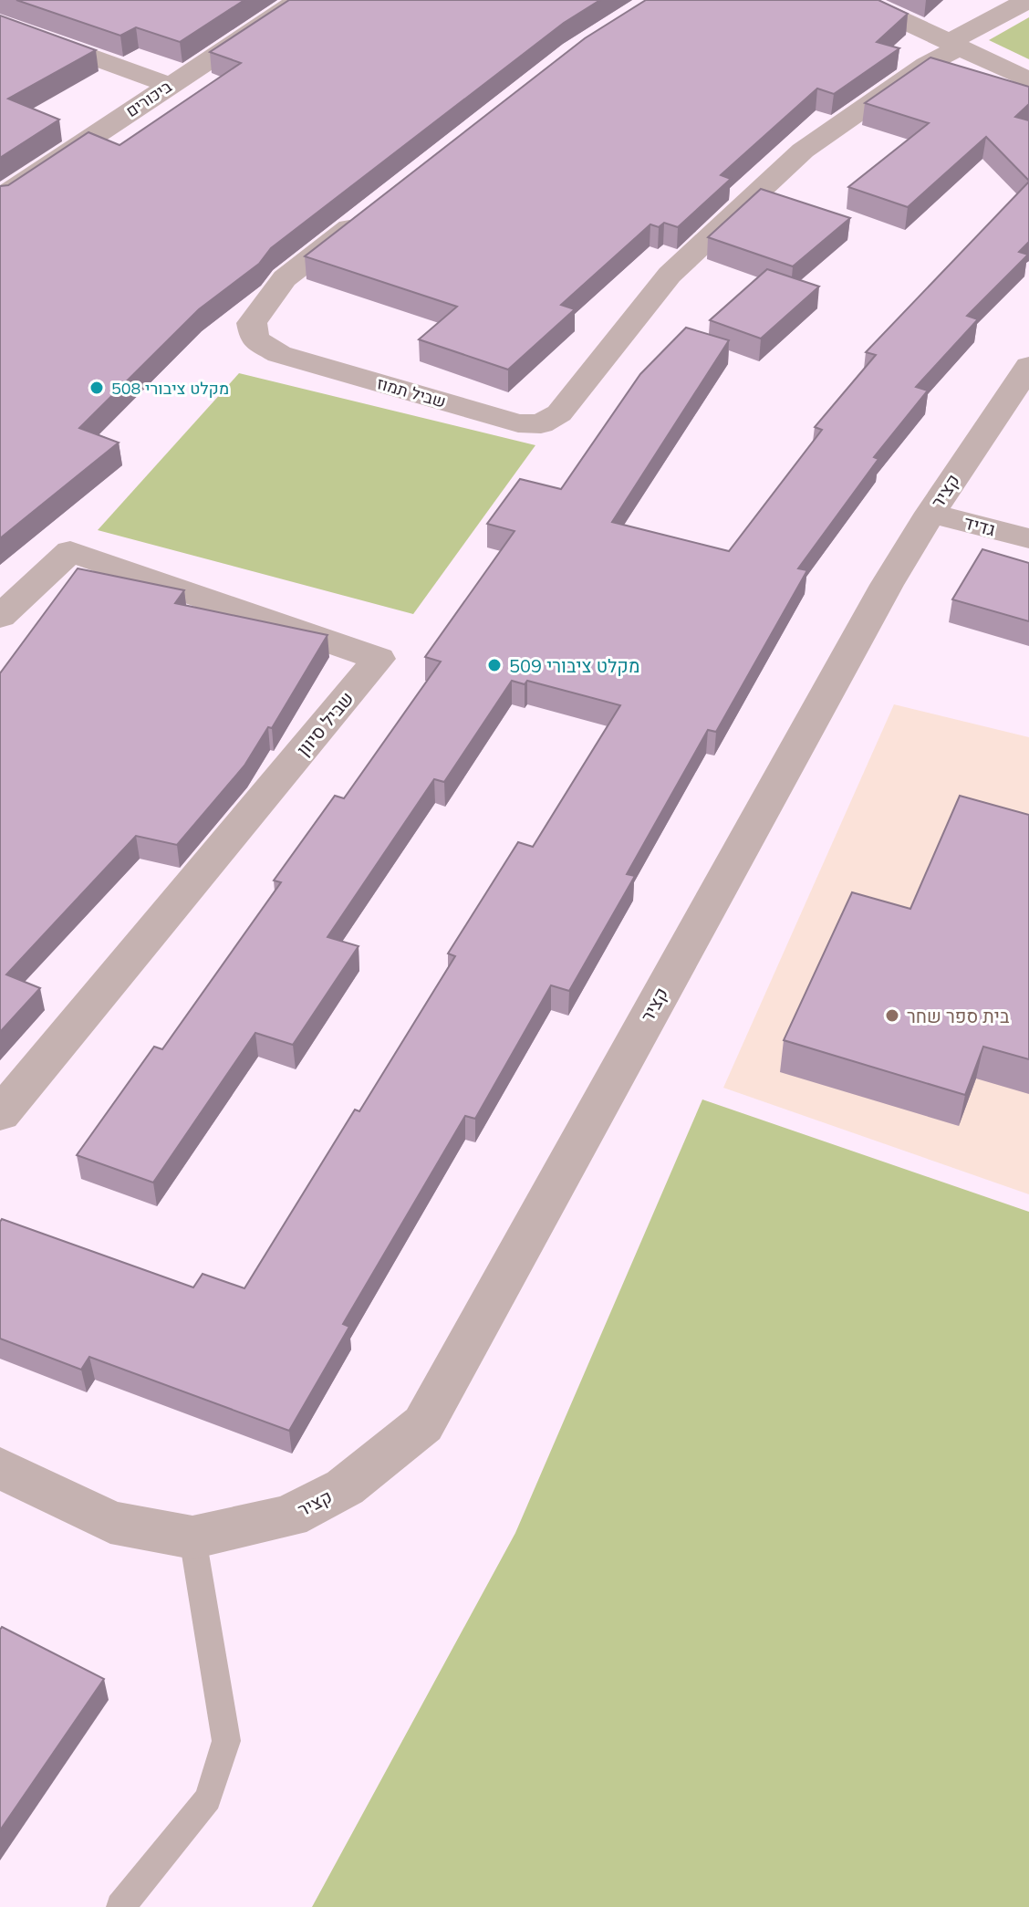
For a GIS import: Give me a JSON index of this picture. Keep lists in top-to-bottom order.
{
  "streets": {
    "street": [
      "ביכורים",
      "שביל תמוז",
      "קציר",
      "גדיד",
      "שביל סיוון"
    ]
  },
  "crossings": [
    ["קציר", "גדיד"]
  ],
  "places": ["מקלט ציבורי 508", "מקלט ציבורי 509", "בית ספר שחר"]
}
